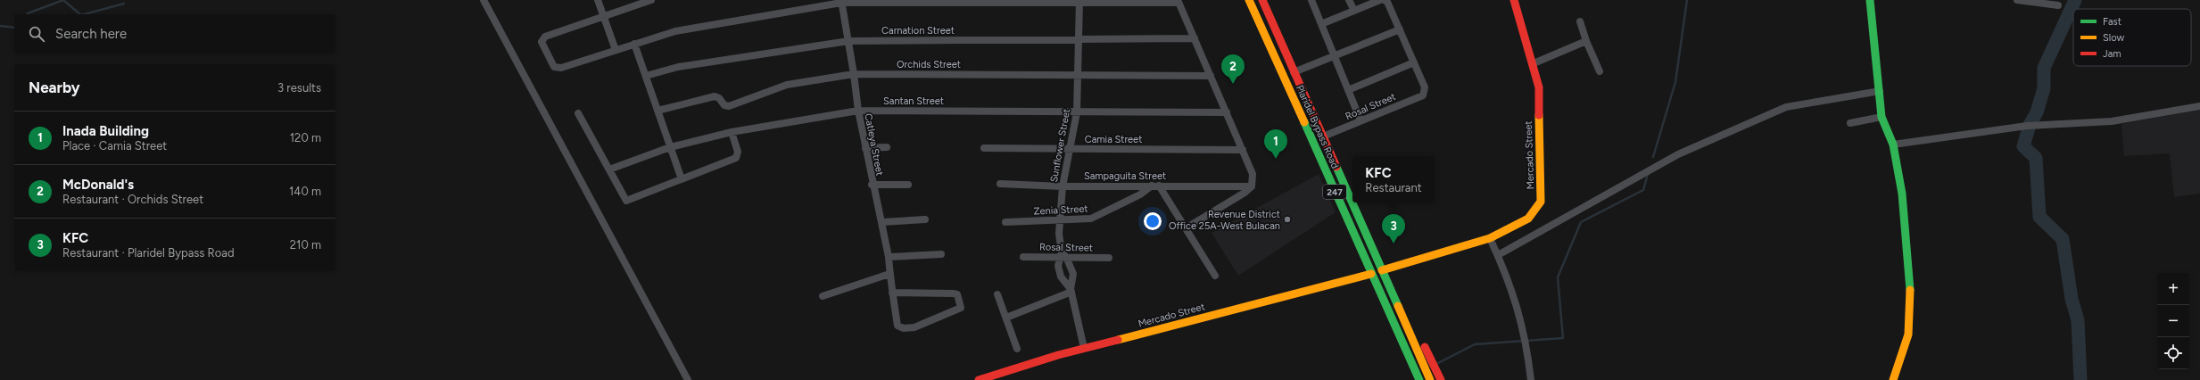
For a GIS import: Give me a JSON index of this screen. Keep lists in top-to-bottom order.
{
  "streets": {
    "main road": ["Plaridel Bypass Road", "Mercado Street", "247"],
    "street": [
      "Carnation Street",
      "Orchids Street",
      "Santan Street",
      "Rosal Street",
      "Camia Street",
      "Catleya Street",
      "Sunflower Street",
      "Sampaguita Street",
      "Zenia Street"
    ]
  },
  "crossings": [
    ["Carnation Street", "Catleya Street"],
    ["Carnation Street", "Sunflower Street"],
    ["Orchids Street", "Catleya Street"],
    ["Orchids Street", "Sunflower Street"],
    ["Santan Street", "Catleya Street"],
    ["Santan Street", "Sunflower Street"],
    ["Rosal Street", "Plaridel Bypass Road"],
    ["Rosal Street", "Sunflower Street"],
    ["Plaridel Bypass Road", "Mercado Street"],
    ["Plaridel Bypass Road", "247"],
    ["Camia Street", "Sunflower Street"],
    ["Sunflower Street", "Mercado Street"],
    ["Sunflower Street", "Sampaguita Street"],
    ["Sunflower Street", "Zenia Street"],
    ["Sampaguita Street", "Zenia Street"]
  ],
  "places": ["Revenue District Office 25A-West Bulacan"],
  "legend": ["Fast", "Slow", "Jam"],
  "page": {
    "search": "Search here",
    "pins": ["2", "1", "3"],
    "heading": ["Nearby", "3 results"],
    "list": [
      {
        "mark": "1",
        "name": "Inada Building",
        "note": "Place · Camia Street",
        "value": "120 m"
      },
      {
        "mark": "2",
        "name": "McDonald's",
        "note": "Restaurant · Orchids Street",
        "value": "140 m"
      },
      {
        "mark": "3",
        "name": "KFC",
        "note": "Restaurant · Plaridel Bypass Road",
        "value": "210 m"
      }
    ],
    "popup": ["KFC", "Restaurant"],
    "map_buttons": ["+", "−"]
  }
}
